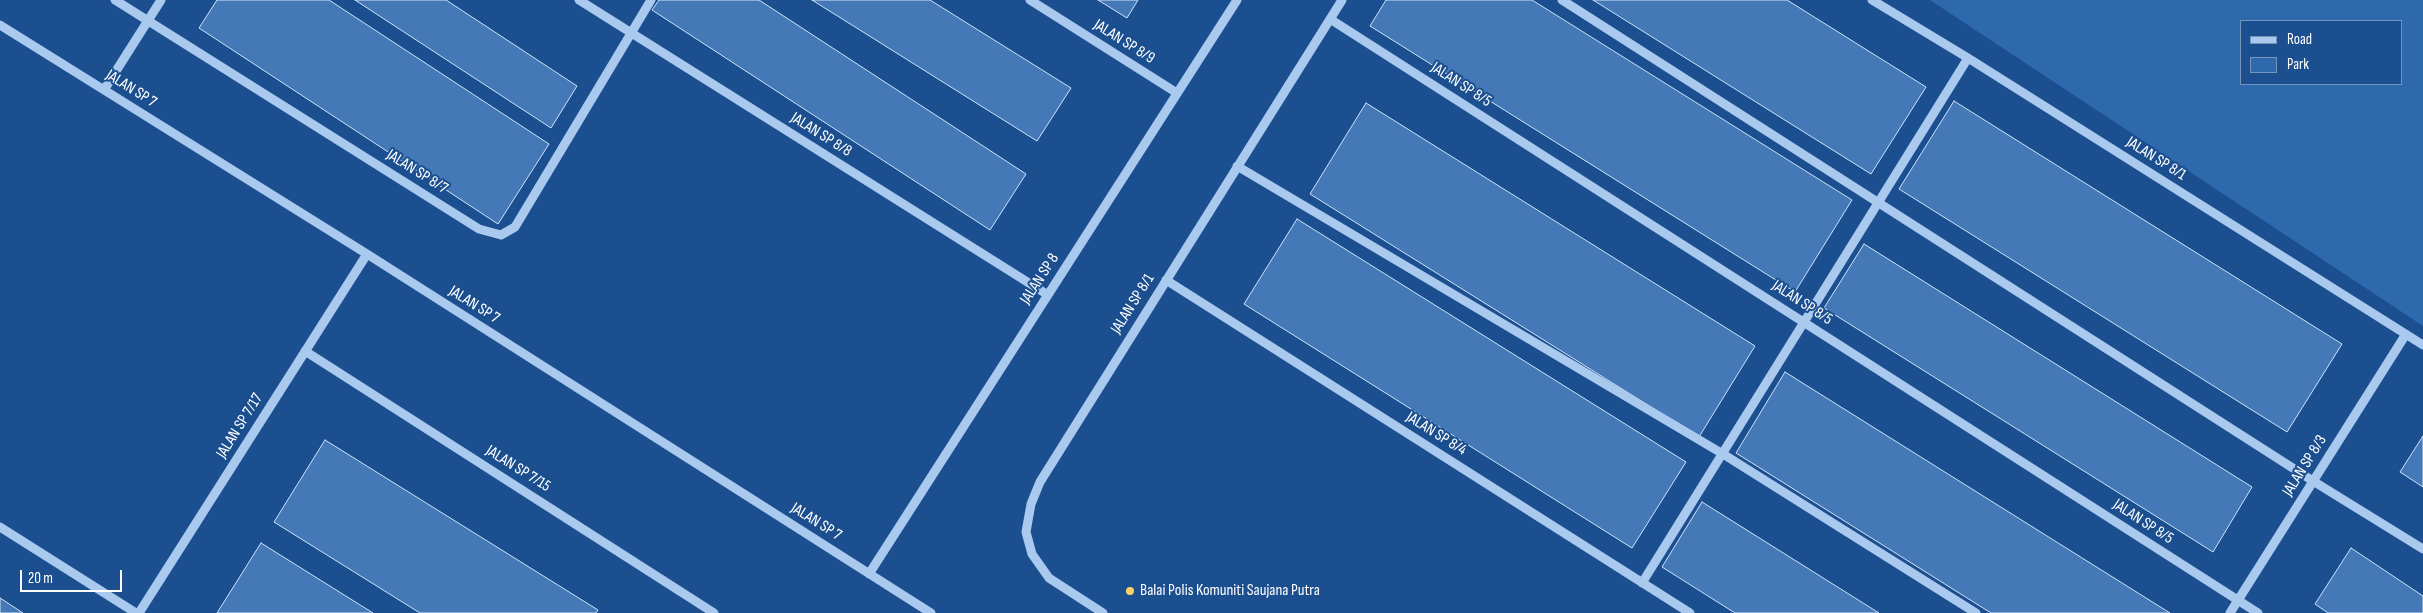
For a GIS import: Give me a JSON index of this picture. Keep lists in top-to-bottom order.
{
  "streets": {
    "street": [
      "JALAN SP 8/9",
      "JALAN SP 8/5",
      "JALAN SP 7",
      "JALAN SP 8/8",
      "JALAN SP 8/1",
      "JALAN SP 8/7",
      "JALAN SP 8",
      "JALAN SP 7/17",
      "JALAN SP 8/4",
      "JALAN SP 8/3",
      "JALAN SP 7/15"
    ]
  },
  "crossings": [
    ["JALAN SP 8/9", "JALAN SP 8"],
    ["JALAN SP 8/5", "JALAN SP 8/1"],
    ["JALAN SP 8/5", "JALAN SP 8/3"],
    ["JALAN SP 7", "JALAN SP 8"],
    ["JALAN SP 7", "JALAN SP 7/17"],
    ["JALAN SP 8/8", "JALAN SP 8/7"],
    ["JALAN SP 8/8", "JALAN SP 8"],
    ["JALAN SP 8/1", "JALAN SP 8/4"],
    ["JALAN SP 8/1", "JALAN SP 8/3"],
    ["JALAN SP 7/17", "JALAN SP 7/15"]
  ],
  "places": ["Balai Polis Komuniti Saujana Putra"],
  "legend": ["Road", "Park"],
  "scale_bar": "20 m"
}
